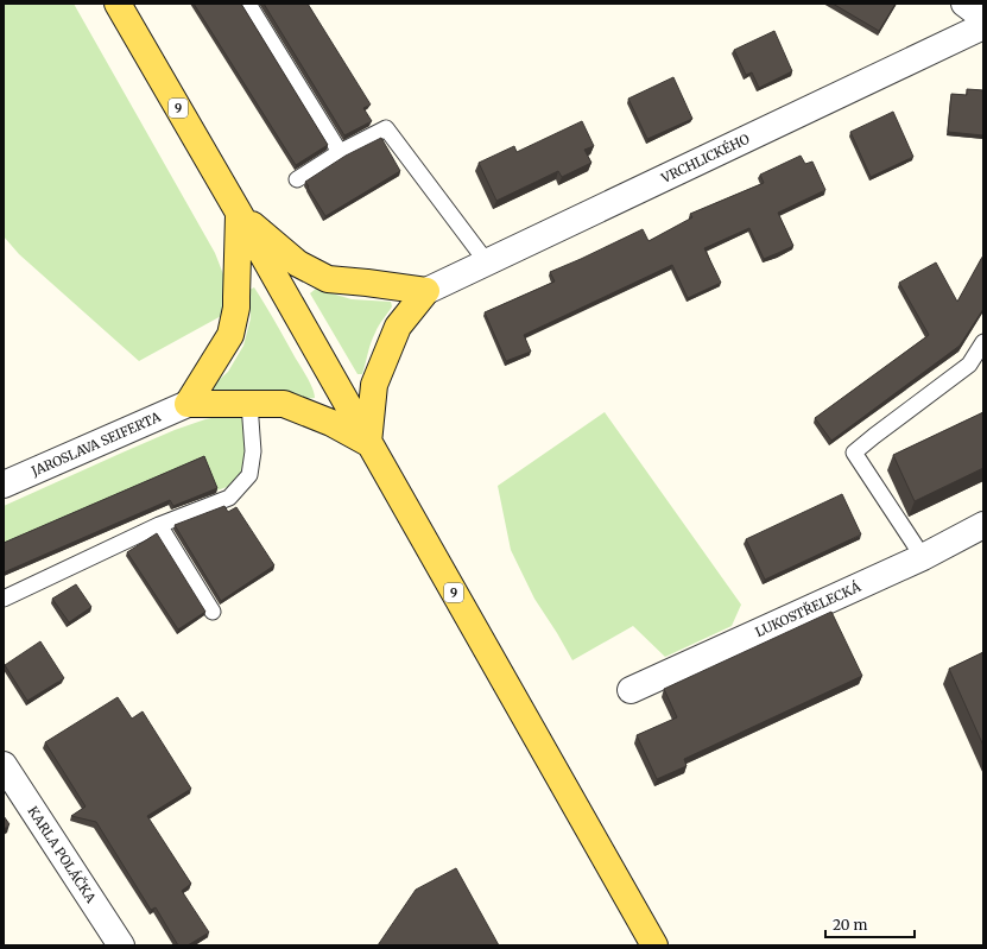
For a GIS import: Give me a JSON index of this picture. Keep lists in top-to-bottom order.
{
  "streets": {
    "main road": ["9"],
    "street": [
      "VRCHLICKÉHO",
      "JAROSLAVA SEIFERTA",
      "LUKOSTŘELECKÁ",
      "KARLA POLÁČKA"
    ]
  },
  "scale_bar": "20 m"
}
